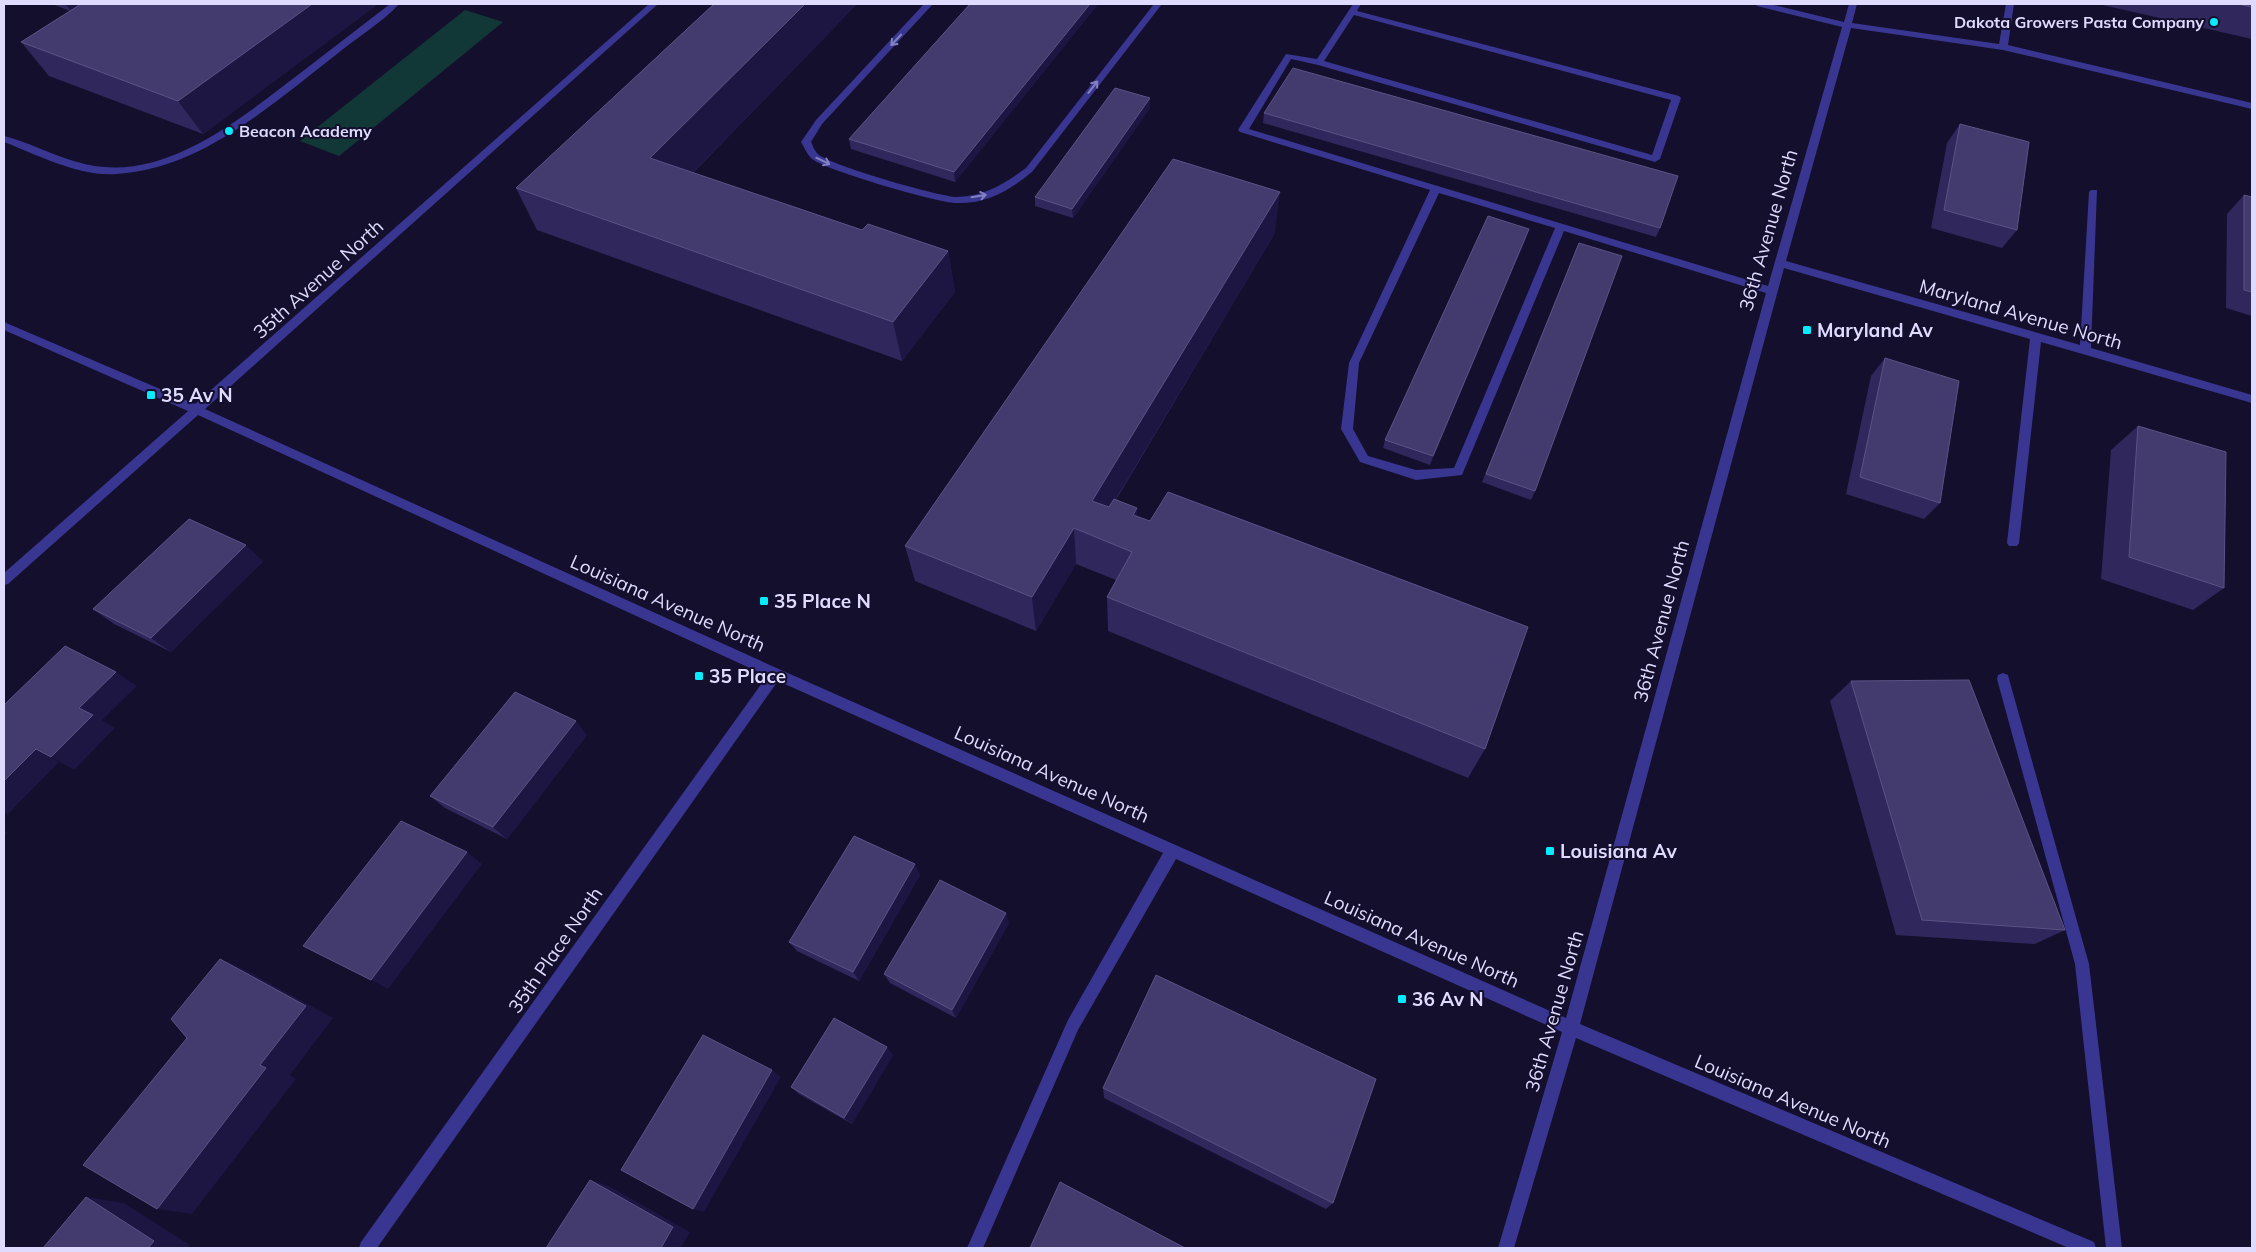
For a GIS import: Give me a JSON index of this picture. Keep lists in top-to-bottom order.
{
  "streets": {
    "street": [
      "36th Avenue North",
      "35th Avenue North",
      "Maryland Avenue North",
      "Louisiana Avenue North",
      "35th Place North"
    ]
  },
  "crossings": [
    ["36th Avenue North", "Maryland Avenue North"],
    ["36th Avenue North", "Louisiana Avenue North"],
    ["35th Avenue North", "Louisiana Avenue North"],
    ["Louisiana Avenue North", "35th Place North"]
  ],
  "places": {
    "other": ["Dakota Growers Pasta Company", "Beacon Academy"],
    "transit": [
      "Maryland Av",
      "35 Av N",
      "35 Place N",
      "35 Place",
      "Louisiana Av",
      "36 Av N"
    ]
  }
}
